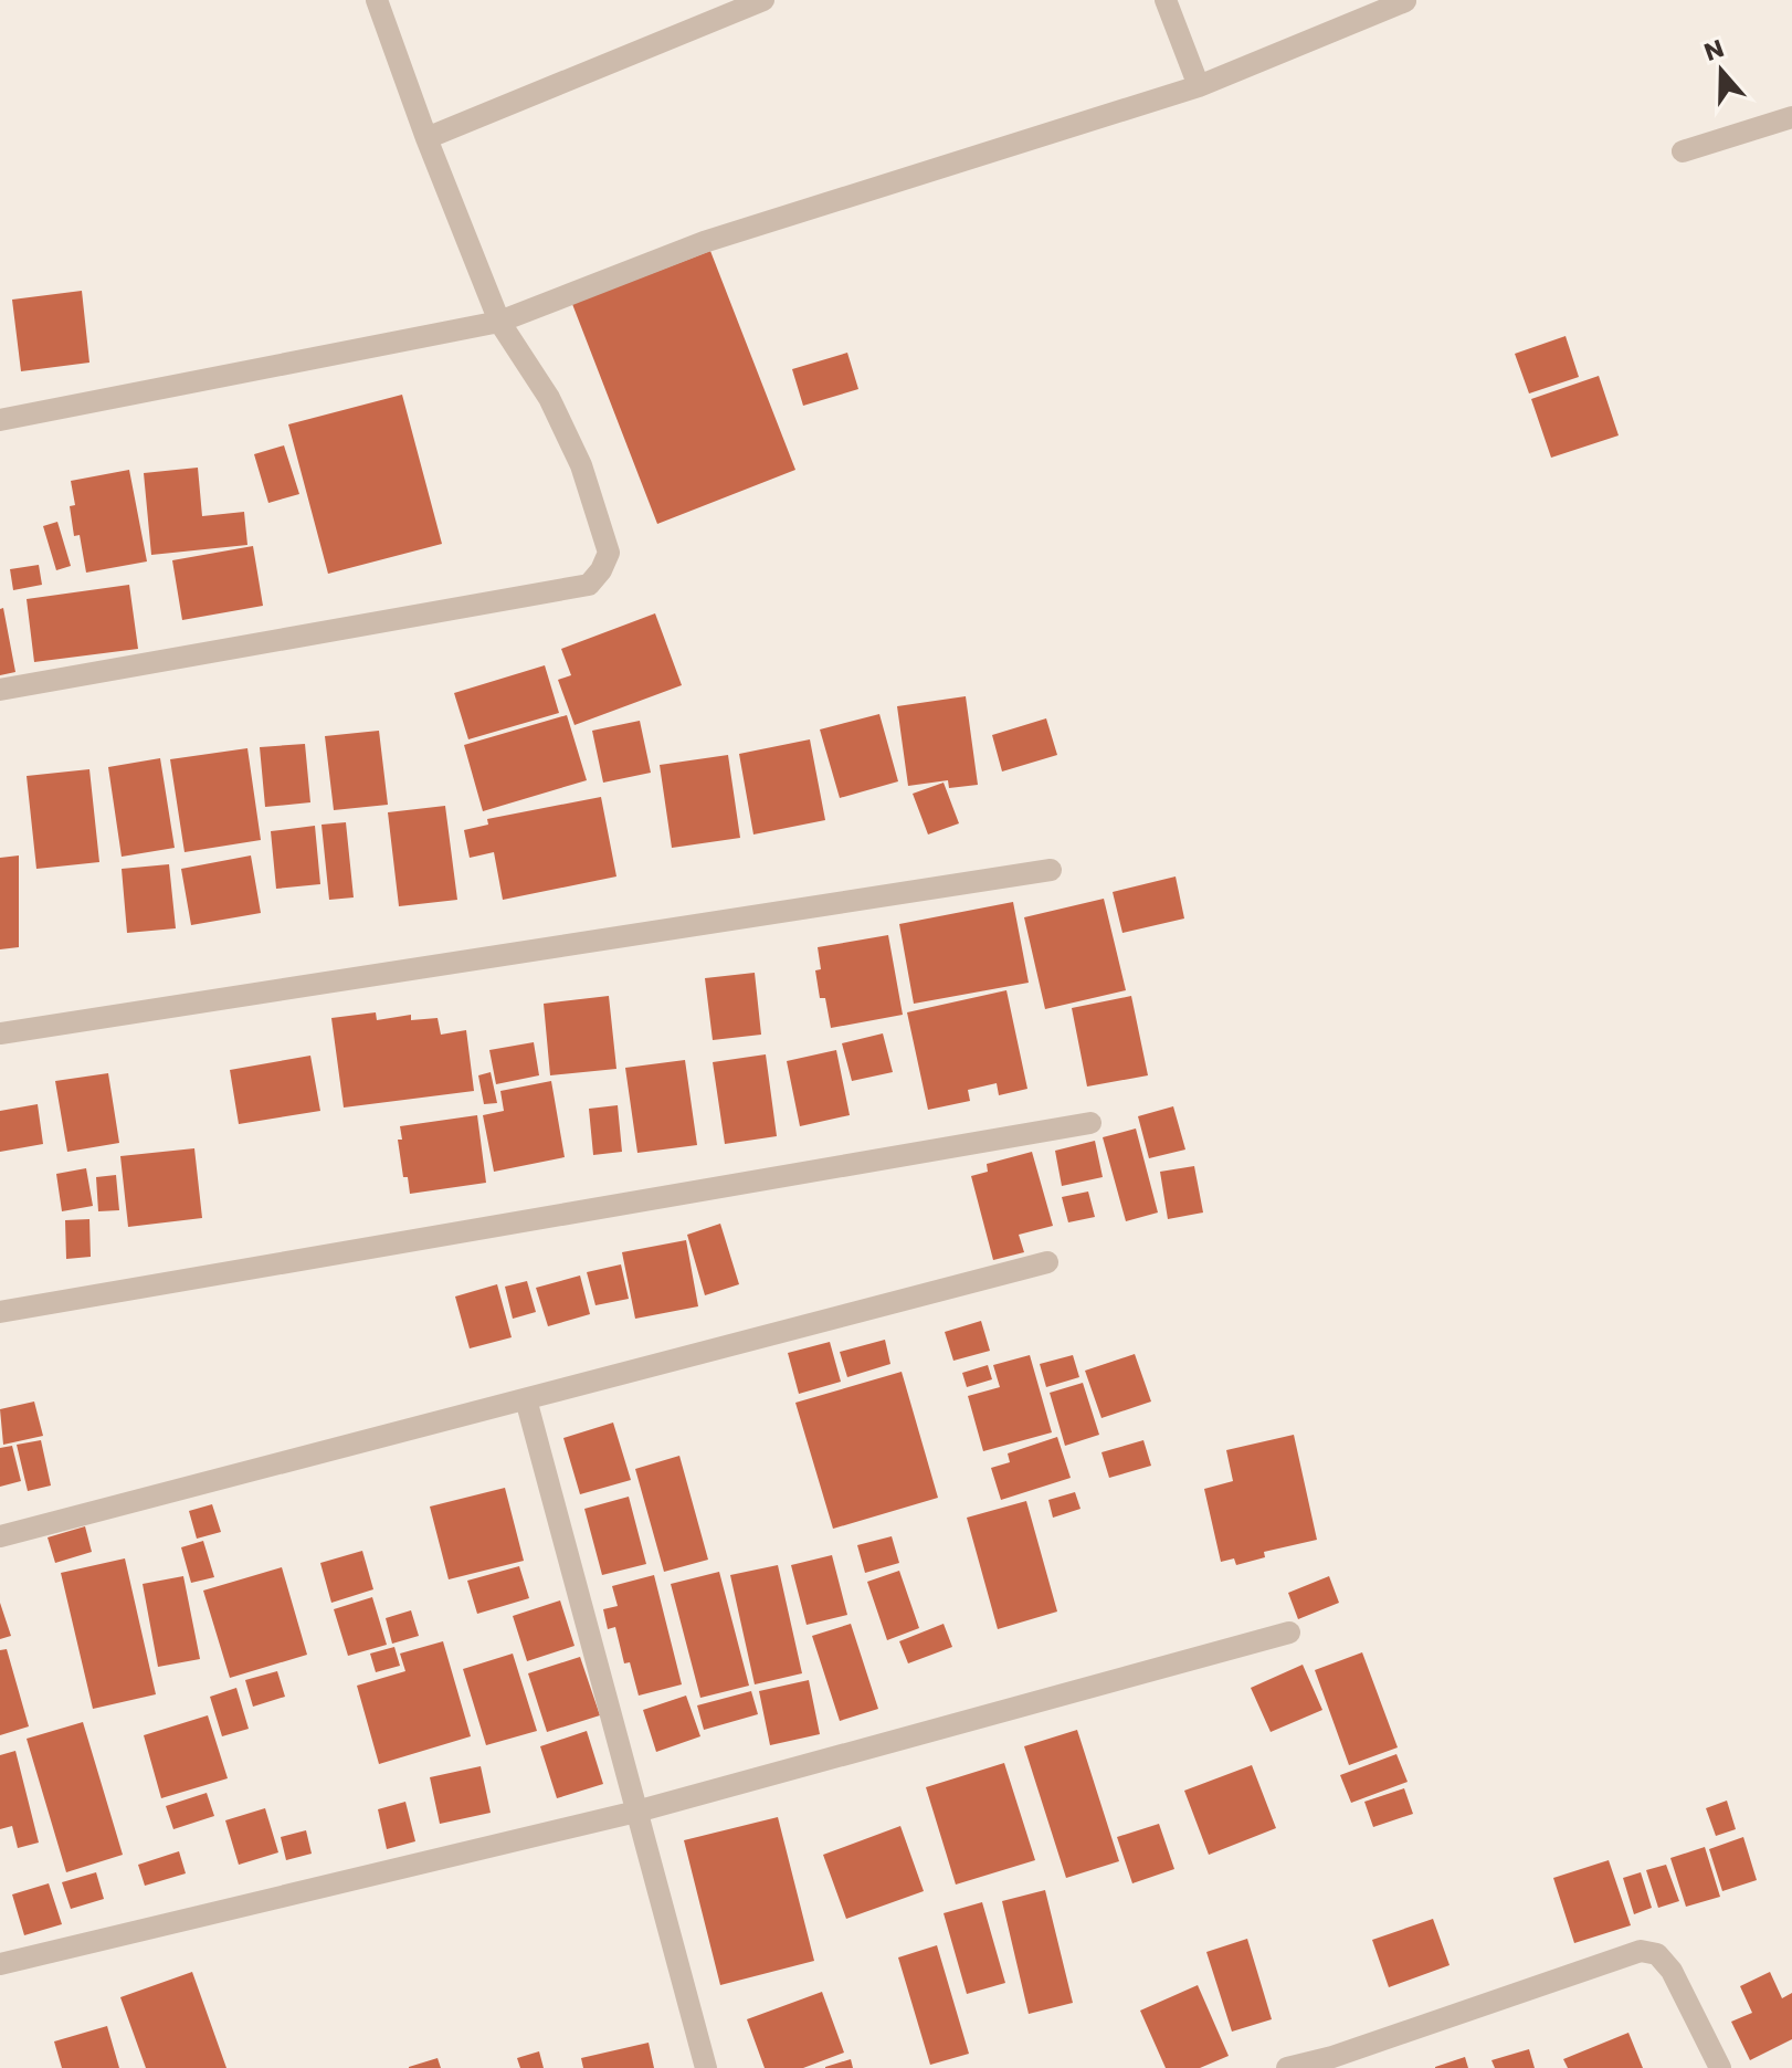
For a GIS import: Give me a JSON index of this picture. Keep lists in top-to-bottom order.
{
  "north": "top"
}
